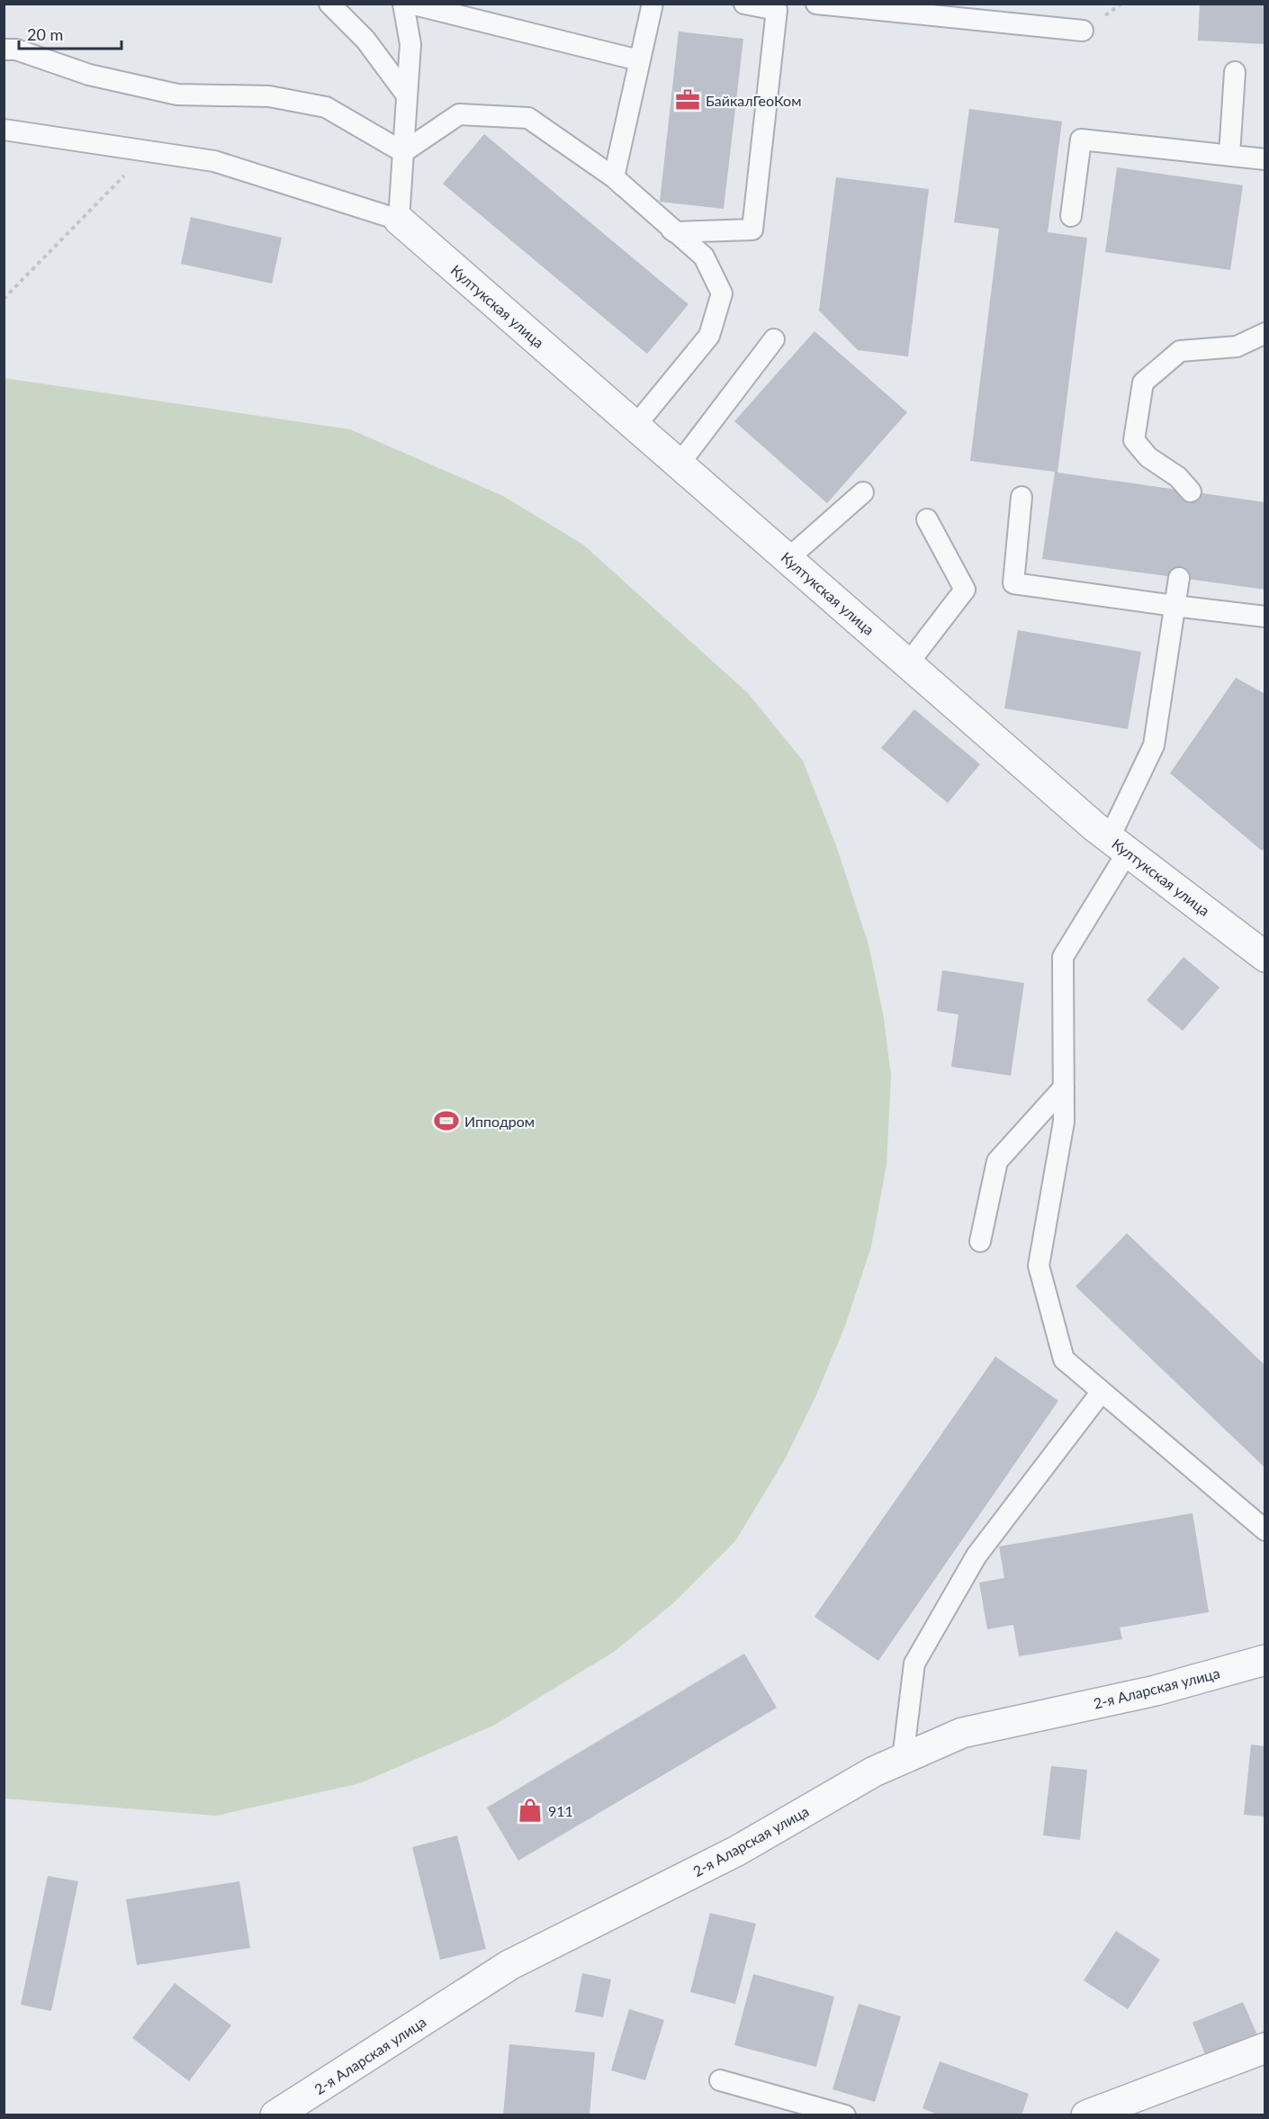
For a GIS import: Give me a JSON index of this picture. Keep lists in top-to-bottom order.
{
  "streets": {
    "street": ["Култукская улица", "2-я Аларская улица"]
  },
  "places": {
    "office": ["БайкалГеоКом"],
    "sports": ["Ипподром"],
    "shop": ["911"]
  },
  "scale_bar": "20 m"
}
